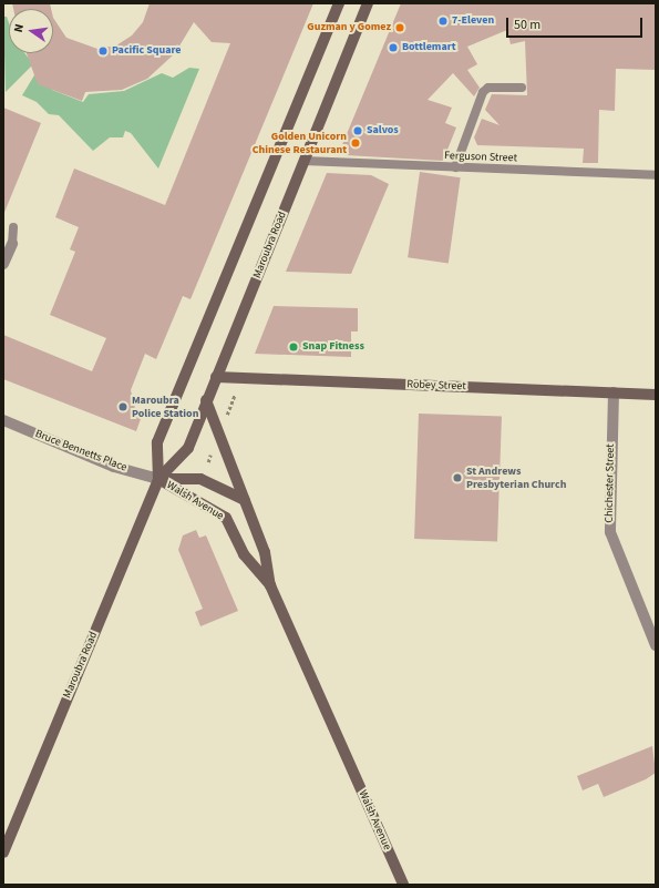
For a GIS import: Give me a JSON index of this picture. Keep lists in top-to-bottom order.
{
  "streets": {
    "main road": ["Maroubra Road", "Robey Street", "Walsh Avenue"],
    "street": ["Bruce Bennetts Place", "Chichester Street"],
    "lane": ["Ferguson Street"]
  },
  "crossings": [
    ["Ferguson Street", "Maroubra Road"],
    ["Maroubra Road", "Robey Street"],
    ["Maroubra Road", "Bruce Bennetts Place"],
    ["Maroubra Road", "Walsh Avenue"],
    ["Robey Street", "Chichester Street"],
    ["Bruce Bennetts Place", "Walsh Avenue"]
  ],
  "places": [
    "7-Eleven",
    "Guzman y Gomez",
    "Bottlemart",
    "Pacific Square",
    "Salvos",
    "Golden Unicorn Chinese Restaurant",
    "Snap Fitness",
    "Maroubra Police Station",
    "St Andrews Presbyterian Church"
  ],
  "scale_bar": "50 m",
  "north": "left"
}
